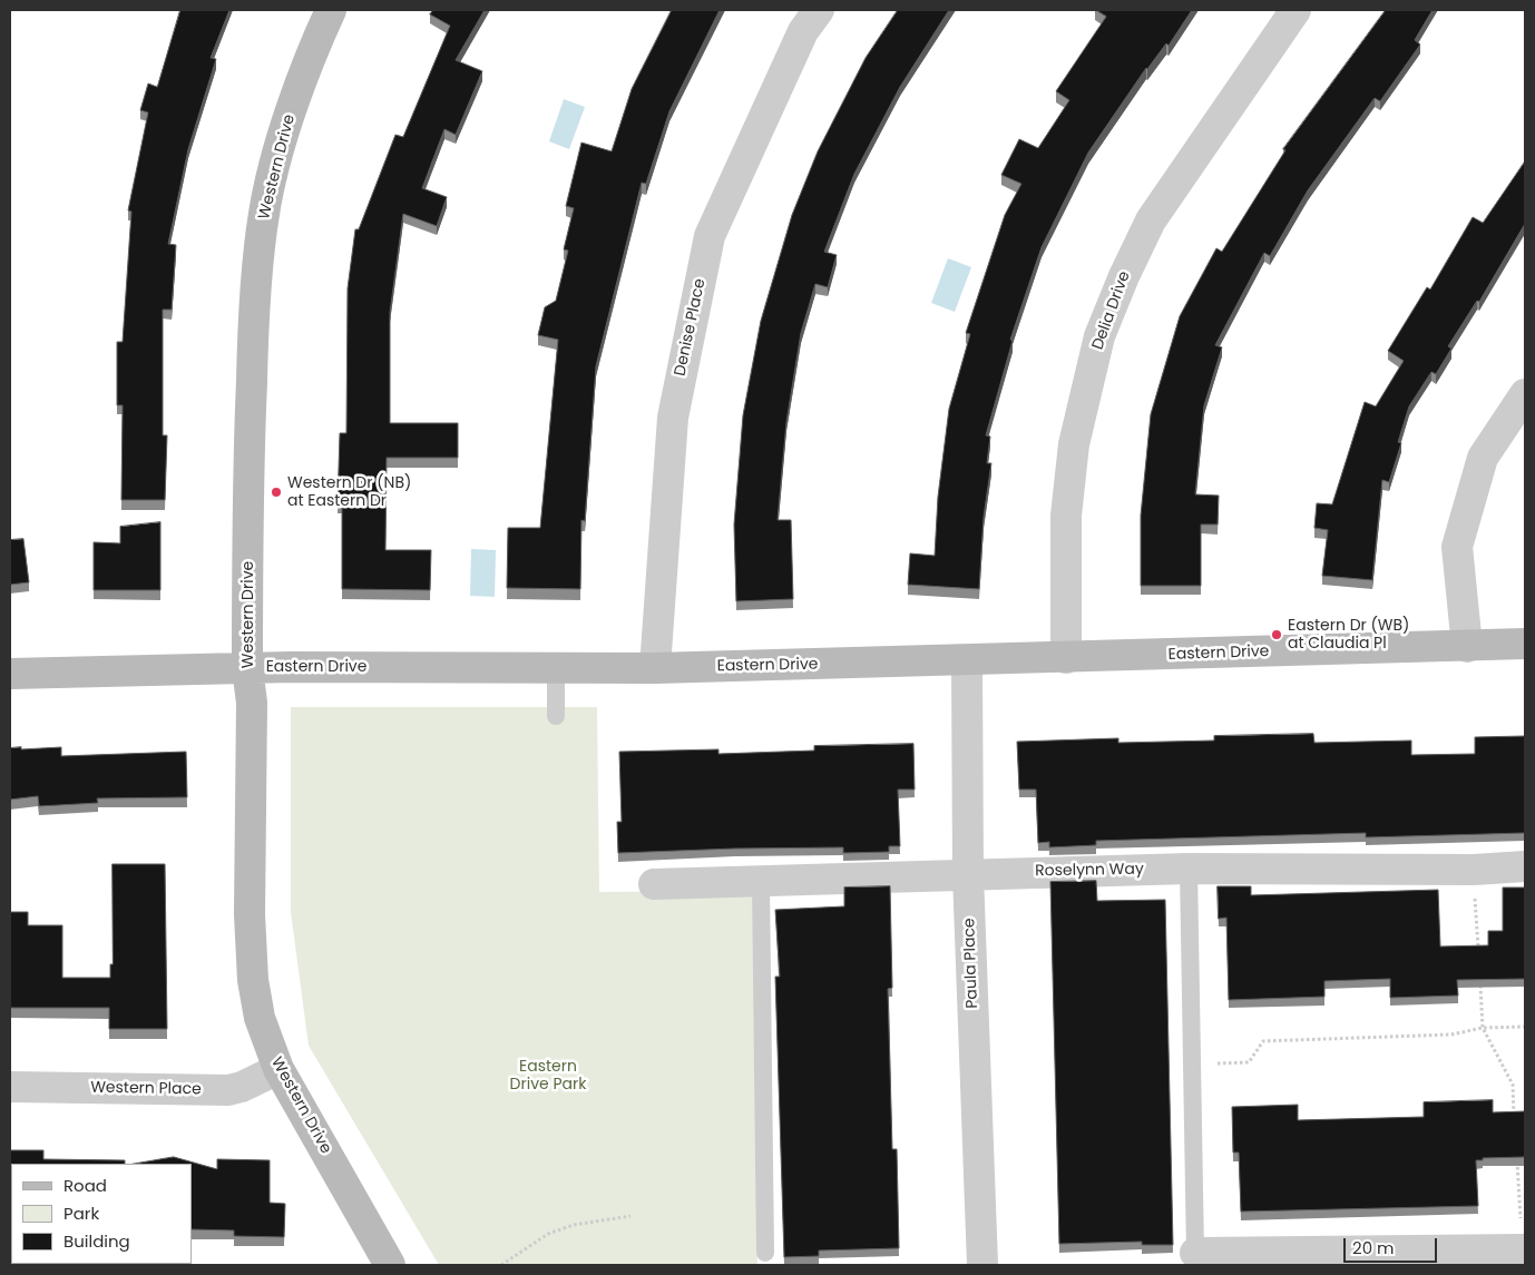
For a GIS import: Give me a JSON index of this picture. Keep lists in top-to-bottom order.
{
  "streets": {
    "street": [
      "Western Drive",
      "Delia Drive",
      "Denise Place",
      "Eastern Drive",
      "Roselynn Way",
      "Paula Place",
      "Western Place"
    ]
  },
  "crossings": [
    ["Western Drive", "Eastern Drive"],
    ["Western Drive", "Western Place"],
    ["Delia Drive", "Eastern Drive"],
    ["Denise Place", "Eastern Drive"],
    ["Eastern Drive", "Paula Place"],
    ["Roselynn Way", "Paula Place"]
  ],
  "parks": ["Eastern Drive Park"],
  "places": ["Western Dr (NB) at Eastern Dr", "Eastern Dr (WB) at Claudia Pl"],
  "legend": ["Road", "Park", "Building"],
  "scale_bar": "20 m"
}
